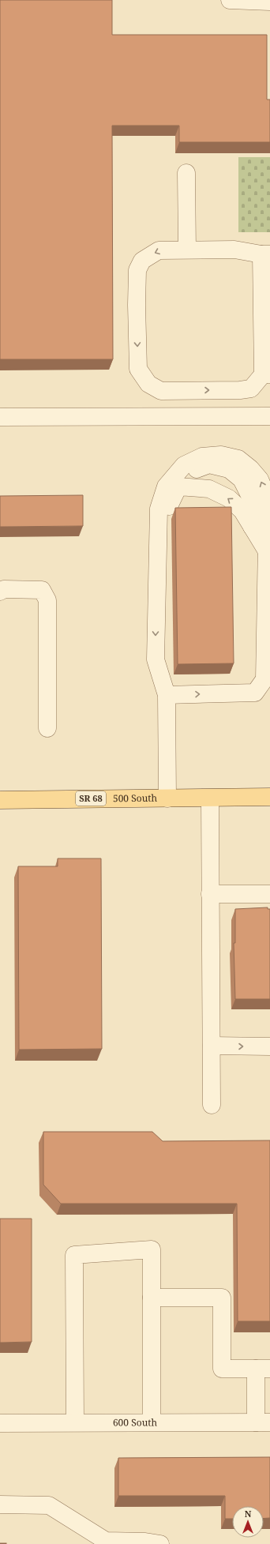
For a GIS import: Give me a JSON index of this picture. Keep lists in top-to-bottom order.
{
  "streets": {
    "main road": ["SR 68", "500 South"],
    "street": ["600 South"]
  },
  "north": "top"
}
